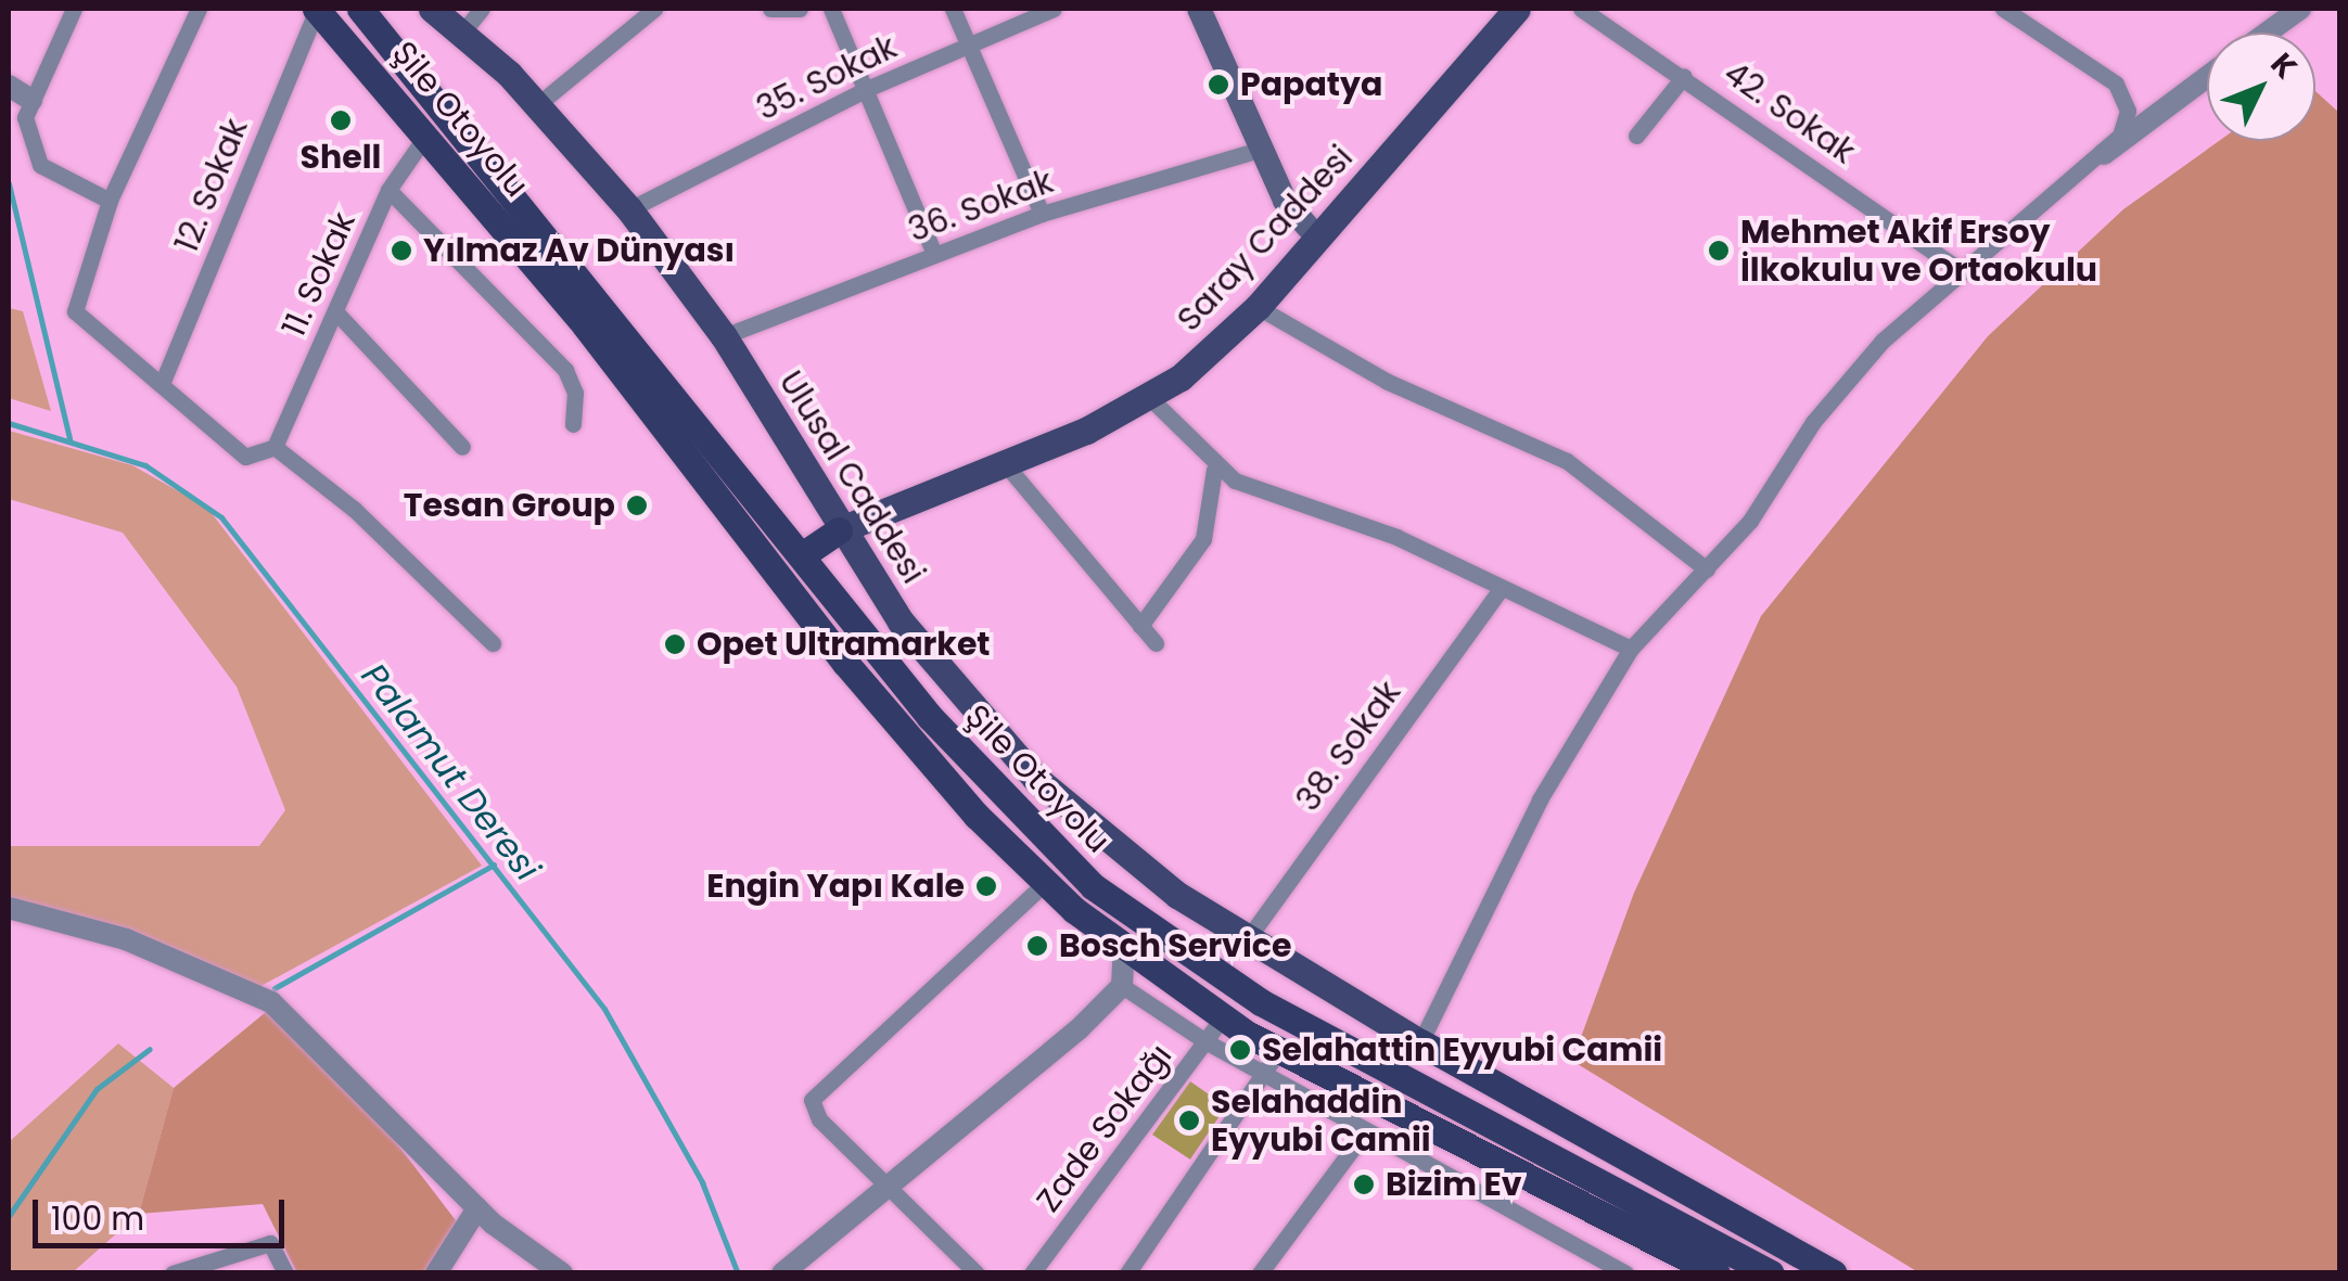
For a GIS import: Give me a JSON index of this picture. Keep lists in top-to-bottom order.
{
  "streets": {
    "highway": ["Şile Otoyolu"],
    "main road": ["Saray Caddesi", "Ulusal Caddesi"],
    "street": [
      "35. Sokak",
      "42. Sokak",
      "12. Sokak",
      "36. Sokak",
      "11. Sokak",
      "38. Sokak",
      "Zade Sokağı"
    ]
  },
  "crossings": [
    ["35. Sokak", "Ulusal Caddesi"],
    ["Şile Otoyolu", "12. Sokak"],
    ["Şile Otoyolu", "11. Sokak"],
    ["Şile Otoyolu", "Zade Sokağı"],
    ["36. Sokak", "Ulusal Caddesi"],
    ["Saray Caddesi", "Ulusal Caddesi"],
    ["Ulusal Caddesi", "38. Sokak"]
  ],
  "water": ["Palamut Deresi"],
  "places": [
    "Papatya",
    "Shell",
    "Yılmaz Av Dünyası",
    "Mehmet Akif Ersoy İlkokulu ve Ortaokulu",
    "Tesan Group",
    "Opet Ultramarket",
    "Engin Yapı Kale",
    "Bosch Service",
    "Selahattin Eyyubi Camii",
    "Selahaddin Eyyubi Camii",
    "Bizim Ev"
  ],
  "scale_bar": "100 m",
  "north": "top right"
}
